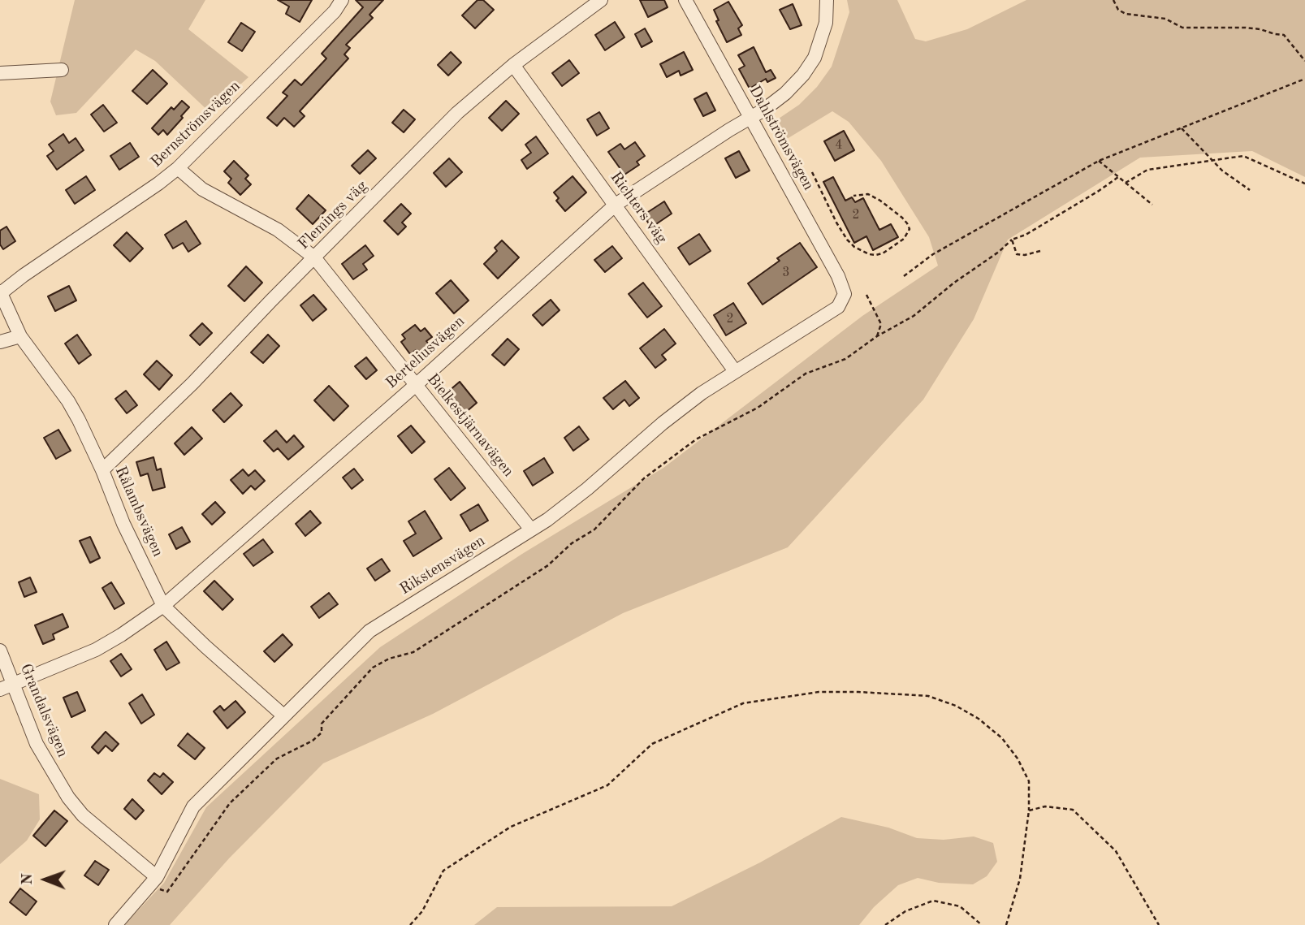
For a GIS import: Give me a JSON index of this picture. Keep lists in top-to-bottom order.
{
  "streets": {
    "street": [
      "Bernströmsvägen",
      "Dahlströmsvägen",
      "Richters väg",
      "Flemings väg",
      "Berteliusvägen",
      "Bielkestjärnavägen",
      "Rålambsvägen",
      "Rikstensvägen",
      "Grandalsvägen"
    ]
  },
  "crossings": [
    ["Bernströmsvägen", "Bielkestjärnavägen"],
    ["Bernströmsvägen", "Rålambsvägen"],
    ["Dahlströmsvägen", "Berteliusvägen"],
    ["Dahlströmsvägen", "Rikstensvägen"],
    ["Richters väg", "Flemings väg"],
    ["Richters väg", "Berteliusvägen"],
    ["Richters väg", "Rikstensvägen"],
    ["Flemings väg", "Bielkestjärnavägen"],
    ["Flemings väg", "Rålambsvägen"],
    ["Berteliusvägen", "Bielkestjärnavägen"],
    ["Berteliusvägen", "Rålambsvägen"],
    ["Berteliusvägen", "Grandalsvägen"],
    ["Bielkestjärnavägen", "Rikstensvägen"],
    ["Rålambsvägen", "Rikstensvägen"],
    ["Rikstensvägen", "Grandalsvägen"]
  ],
  "house_numbers": [
    "4",
    "2",
    "3",
    "2"
  ],
  "north": "left"
}
